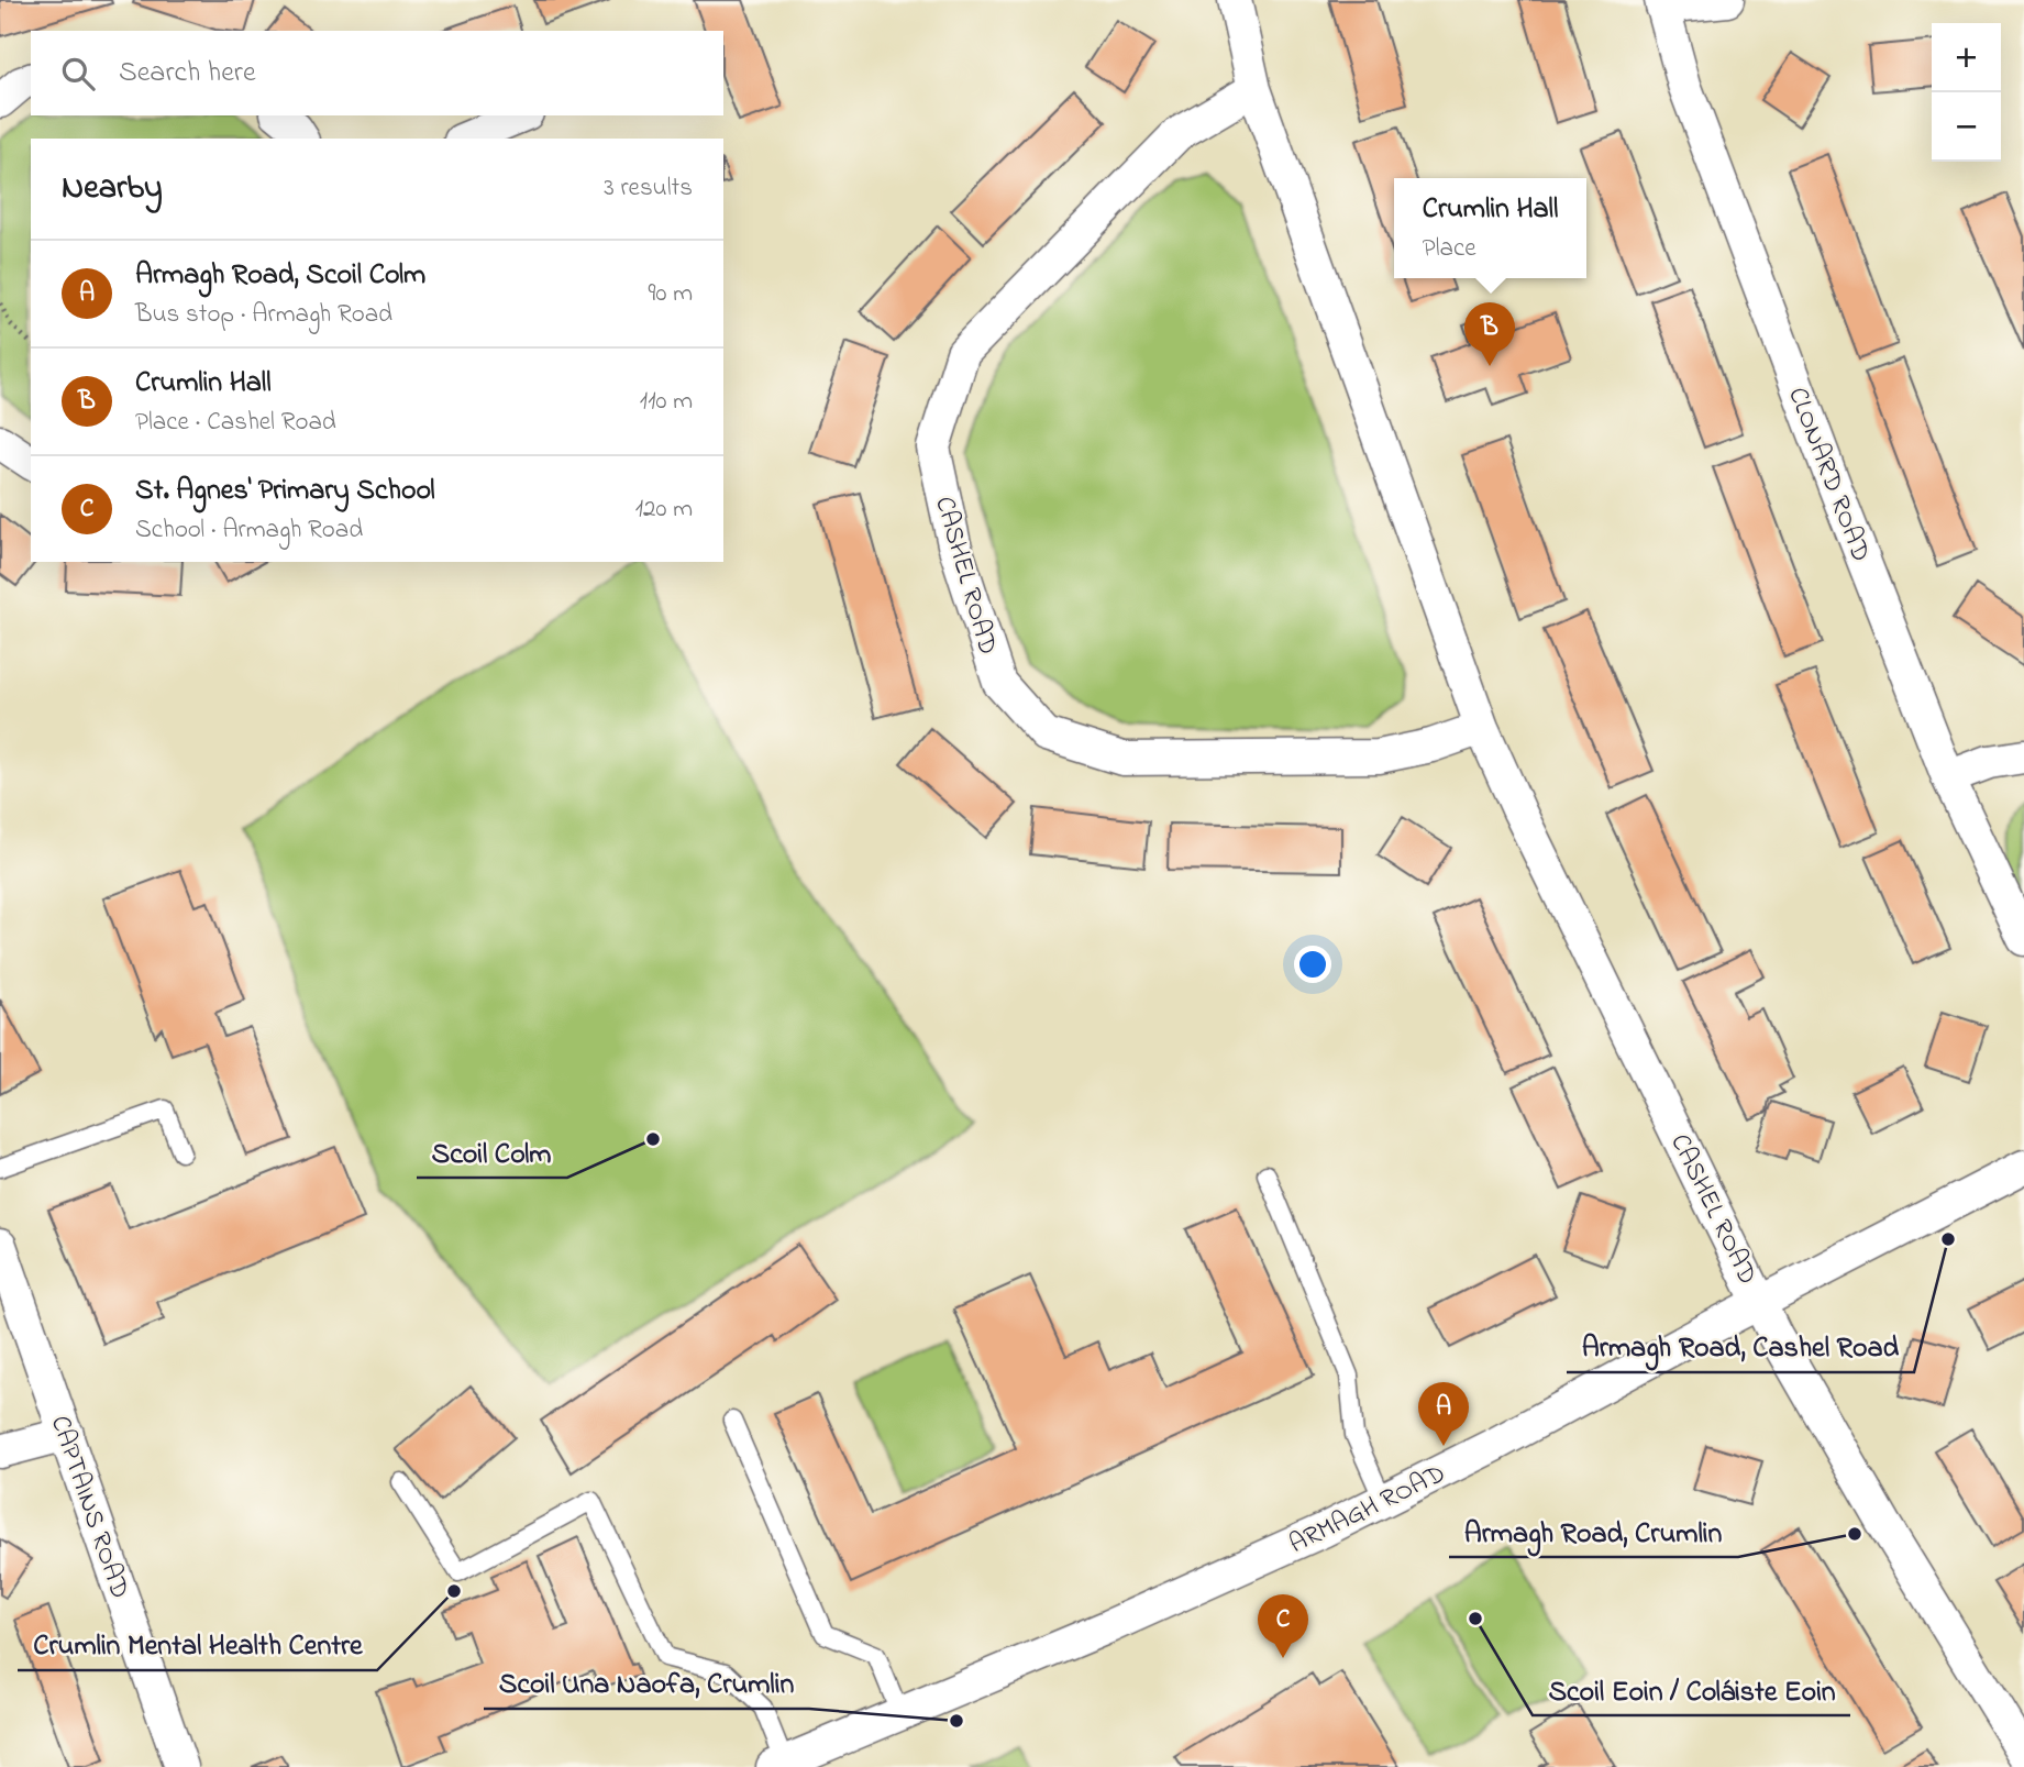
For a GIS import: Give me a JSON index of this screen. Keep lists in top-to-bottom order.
{
  "streets": {
    "street": [
      "CLONARD ROAD",
      "CASHEL ROAD",
      "CAPTAINS ROAD",
      "ARMAGH ROAD"
    ]
  },
  "crossings": [
    ["CASHEL ROAD", "ARMAGH ROAD"]
  ],
  "places": [
    "Scoil Colm",
    "Armagh Road, Cashel Road",
    "Armagh Road, Crumlin",
    "Crumlin Mental Health Centre",
    "Scoil Eoin / Coláiste Eoin",
    "Scoil Una Naofa, Crumlin"
  ],
  "page": {
    "map_buttons": ["+", "−"],
    "search": "Search here",
    "heading": ["Nearby", "3 results"],
    "popup": ["Crumlin Hall", "Place"],
    "list": [
      {
        "mark": "A",
        "name": "Armagh Road, Scoil Colm",
        "note": "Bus stop · Armagh Road",
        "value": "90 m"
      },
      {
        "mark": "B",
        "name": "Crumlin Hall",
        "note": "Place · Cashel Road",
        "value": "110 m"
      },
      {
        "mark": "C",
        "name": "St. Agnes' Primary School",
        "note": "School · Armagh Road",
        "value": "120 m"
      }
    ],
    "pins": ["B", "A", "C"]
  }
}
